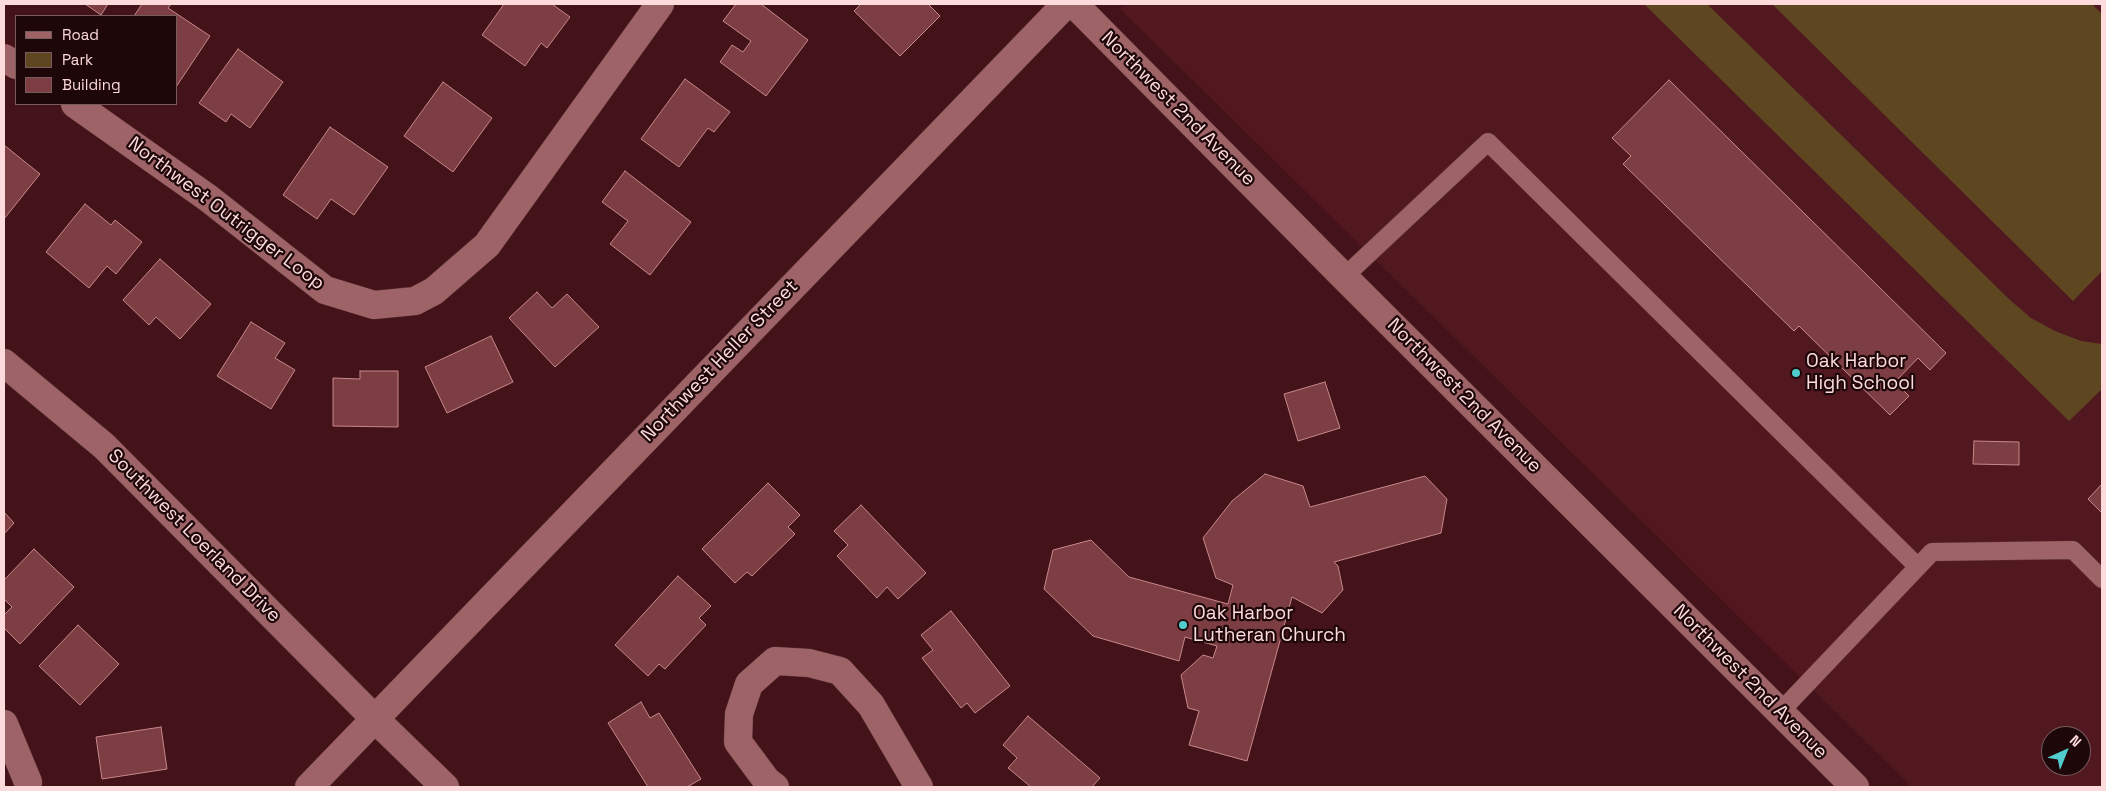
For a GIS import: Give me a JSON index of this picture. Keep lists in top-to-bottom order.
{
  "streets": {
    "street": [
      "Northwest 2nd Avenue",
      "Northwest Outrigger Loop",
      "Northwest Heller Street",
      "Southwest Loerland Drive"
    ]
  },
  "crossings": [
    ["Northwest Heller Street", "Southwest Loerland Drive"]
  ],
  "places": ["Oak Harbor High School", "Oak Harbor Lutheran Church"],
  "legend": ["Road", "Park", "Building"],
  "north": "top right"
}
